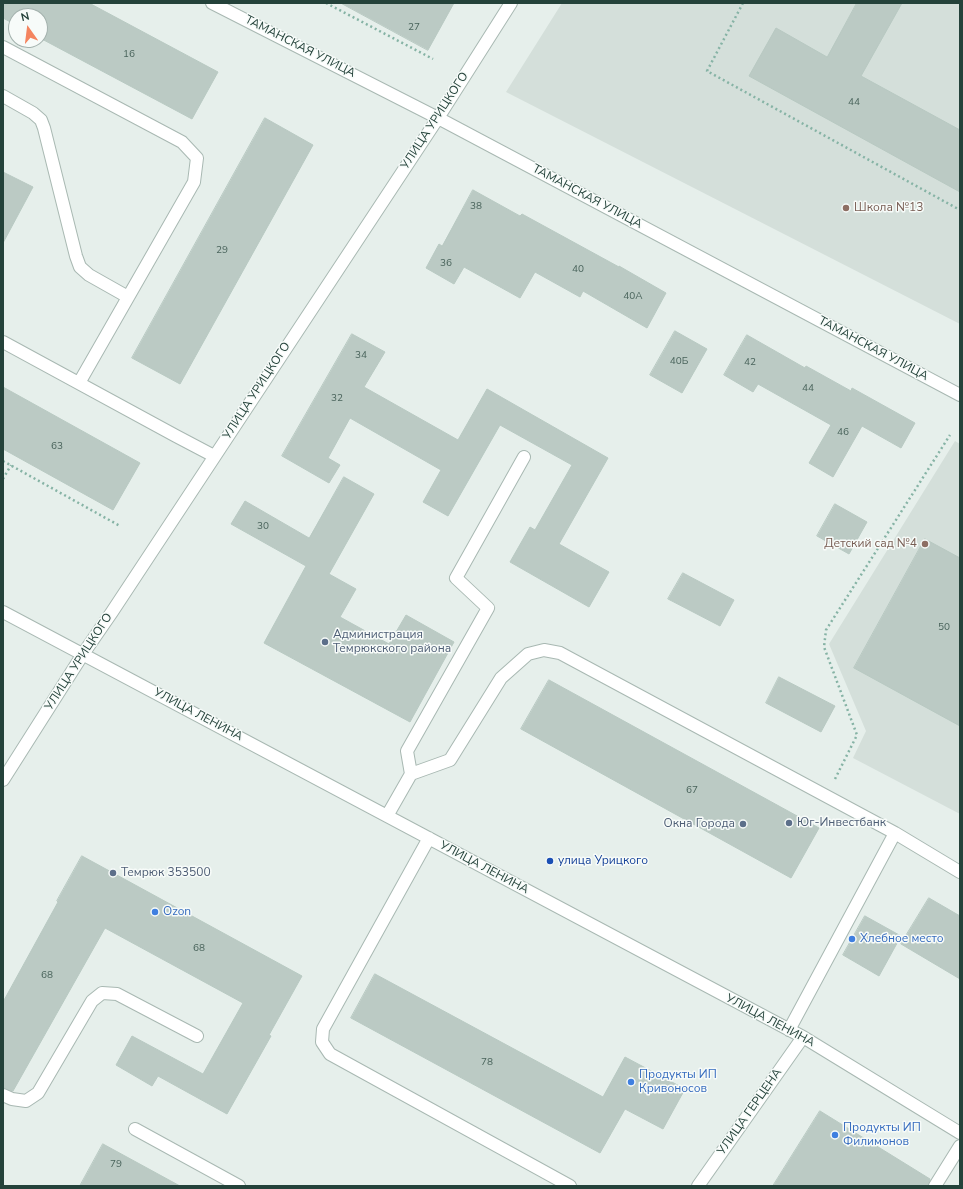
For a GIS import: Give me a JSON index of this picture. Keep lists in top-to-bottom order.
{
  "streets": {
    "street": [
      "ТАМАНСКАЯ УЛИЦА",
      "УЛИЦА УРИЦКОГО",
      "УЛИЦА ЛЕНИНА",
      "УЛИЦА ГЕРЦЕНА"
    ]
  },
  "crossings": [
    ["ТАМАНСКАЯ УЛИЦА", "УЛИЦА УРИЦКОГО"],
    ["УЛИЦА УРИЦКОГО", "УЛИЦА ЛЕНИНА"],
    ["УЛИЦА ЛЕНИНА", "УЛИЦА ГЕРЦЕНА"]
  ],
  "places": [
    "Школа №13",
    "Детский сад №4",
    "Администрация Темрюкского района",
    "Юг-Инвестбанк",
    "Окна Города",
    "улица Урицкого",
    "Темрюк 353500",
    "Ozon",
    "Хлебное место",
    "Продукты ИП Кривоносов",
    "Продукты ИП Филимонов"
  ],
  "house_numbers": [
    "27",
    "16",
    "44",
    "38",
    "29",
    "36",
    "40",
    "40А",
    "34",
    "40Б",
    "42",
    "44",
    "32",
    "46",
    "63",
    "30",
    "50",
    "67",
    "68",
    "68",
    "78",
    "79"
  ],
  "north": "top"
}
